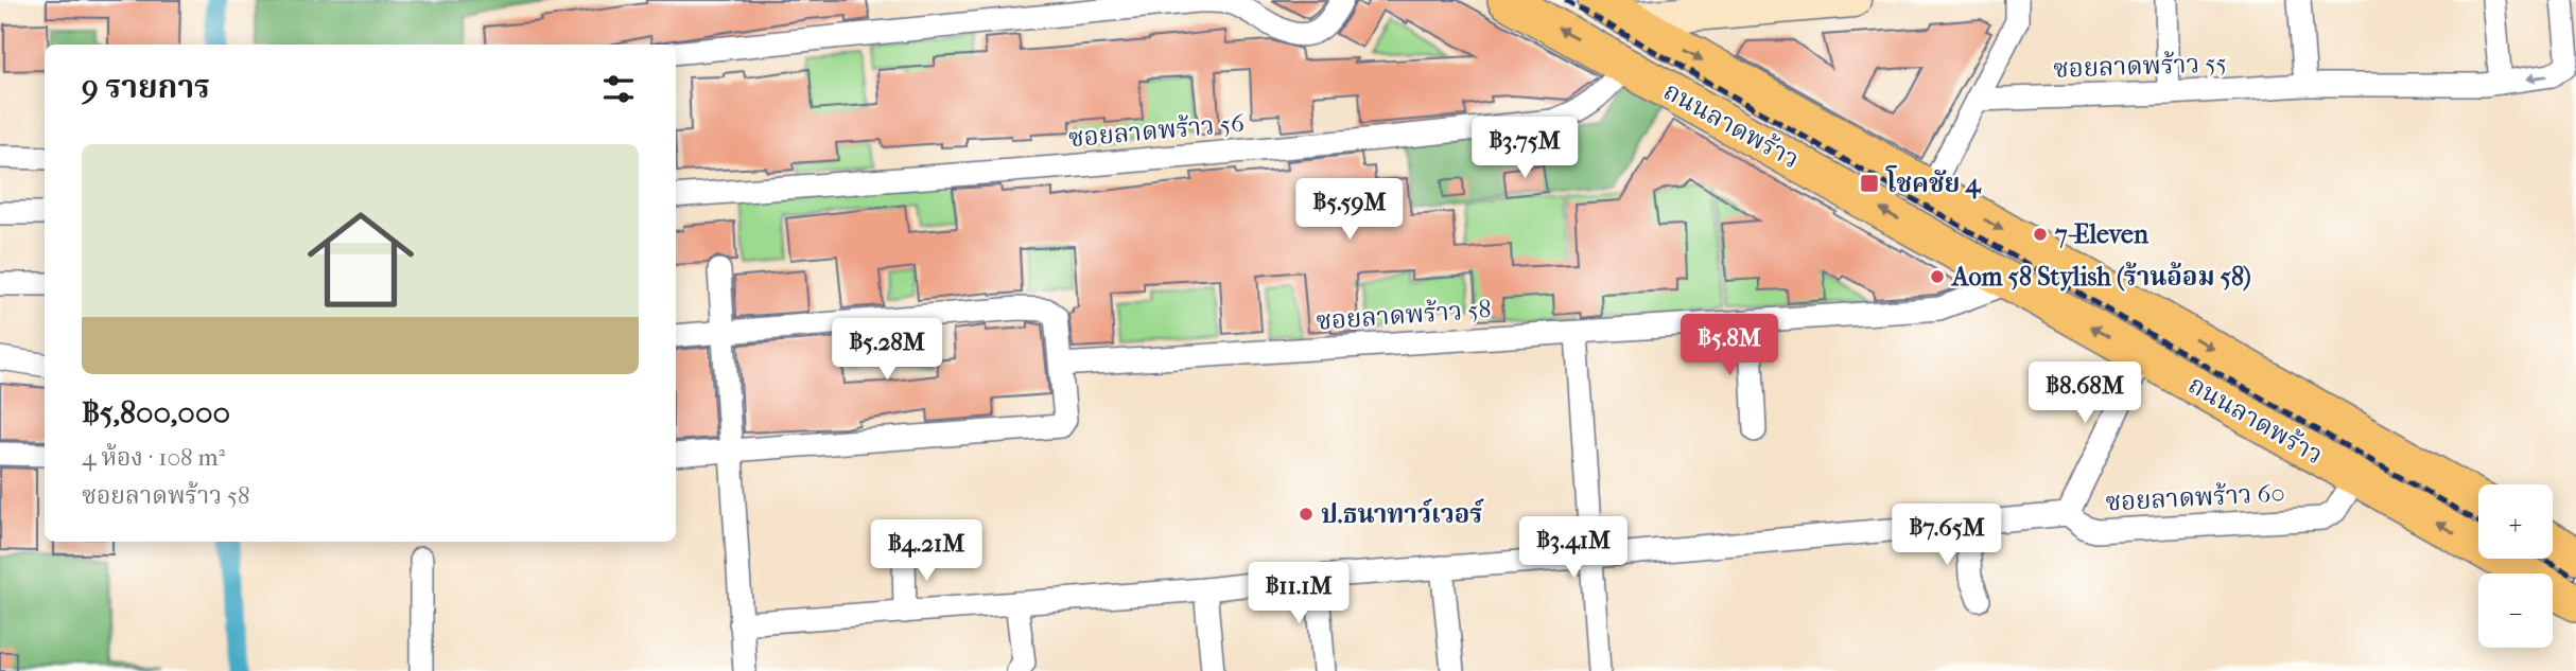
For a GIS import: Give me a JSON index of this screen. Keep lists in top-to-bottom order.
{
  "streets": {
    "main road": ["ถนนลาดพร้าว"],
    "street": [
      "ซอยลาดพร้าว 55",
      "ซอยลาดพร้าว 56",
      "ซอยลาดพร้าว 58",
      "ซอยลาดพร้าว 60"
    ]
  },
  "crossings": [
    ["ถนนลาดพร้าว", "ซอยลาดพร้าว 56"],
    ["ถนนลาดพร้าว", "ซอยลาดพร้าว 58"],
    ["ถนนลาดพร้าว", "ซอยลาดพร้าว 60"]
  ],
  "places": {
    "transit": ["โชคชัย 4"],
    "other": ["7-Eleven", "Aom 58 Stylish (ร้านอ้อม 58)", "ป.ธนาทาว์เวอร์"]
  },
  "page": {
    "heading": "9 รายการ",
    "price": [
      "฿3.75M",
      "฿5.59M",
      "฿5.8M",
      "฿5.28M",
      "฿8.68M",
      "฿7.65M",
      "฿3.41M",
      "฿4.21M",
      "฿11.1M"
    ],
    "list": [
      {
        "name": "฿5,800,000",
        "note": "4 ห้อง · 108 m² · ซอยลาดพร้าว 58"
      }
    ],
    "map_buttons": ["+", "−"]
  }
}
